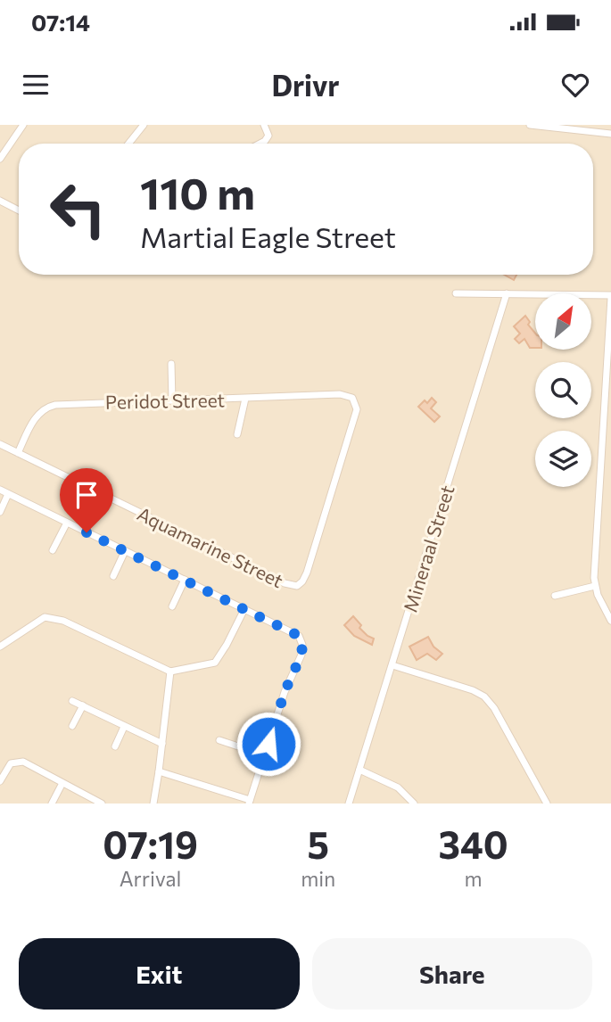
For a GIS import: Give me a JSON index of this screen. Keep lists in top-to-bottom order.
{
  "streets": {
    "street": ["Peridot Street", "Aquamarine Street", "Mineraal Street"]
  },
  "crossings": [
    ["Peridot Street", "Aquamarine Street"]
  ],
  "north": "top right",
  "page": {
    "status": "07:14",
    "header": "Drivr",
    "turn": ["110 m", "Martial Eagle Street"],
    "eta": [
      "07:19",
      "Arrival",
      "5",
      "min",
      "340",
      "m"
    ],
    "buttons": ["Exit", "Share"]
  }
}
